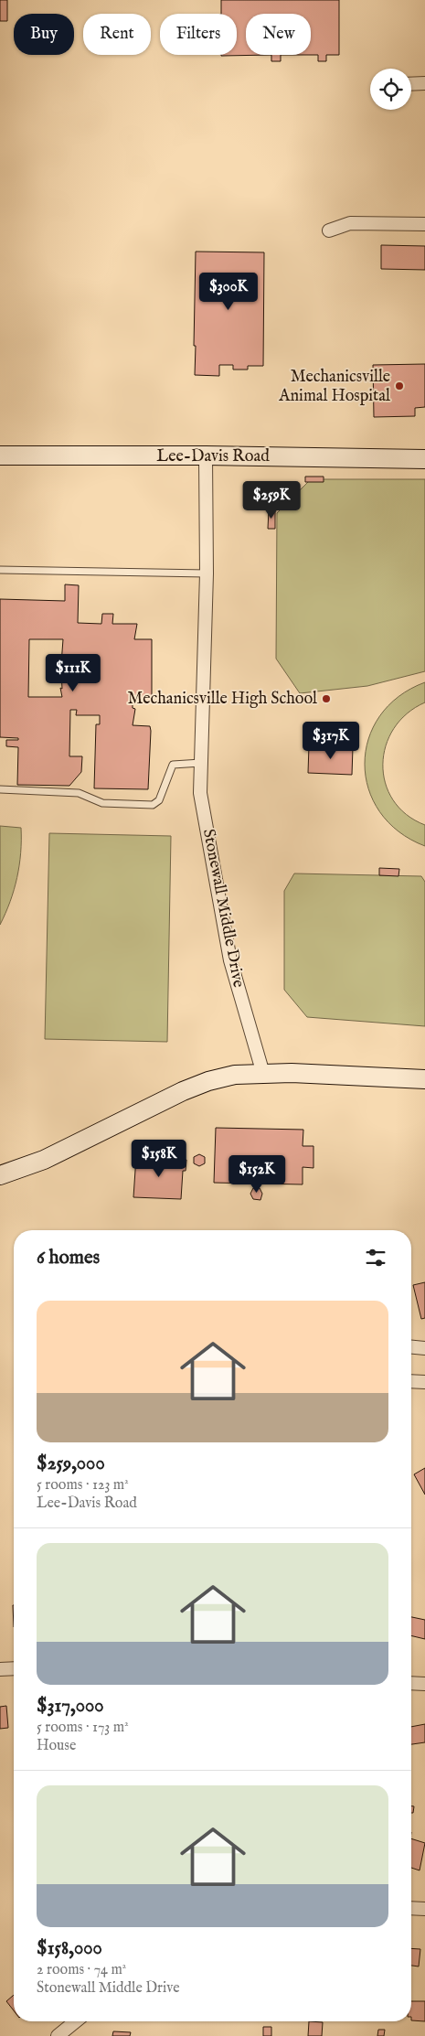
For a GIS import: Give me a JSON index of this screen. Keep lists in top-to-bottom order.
{
  "streets": {
    "street": ["Lee-Davis Road", "Stonewall Middle Drive"]
  },
  "crossings": [
    ["Lee-Davis Road", "Stonewall Middle Drive"]
  ],
  "places": ["Mechanicsville Animal Hospital", "Mechanicsville High School"],
  "page": {
    "chip": [
      "Buy",
      "Rent",
      "Filters",
      "New"
    ],
    "price": [
      "$300K",
      "$259K",
      "$111K",
      "$317K",
      "$158K",
      "$152K"
    ],
    "heading": "6 homes",
    "list": [
      {
        "name": "$259,000",
        "note": "5 rooms · 123 m² · Lee-Davis Road"
      },
      {
        "name": "$317,000",
        "note": "5 rooms · 173 m² · House"
      },
      {
        "name": "$158,000",
        "note": "2 rooms · 74 m² · Stonewall Middle Drive"
      }
    ]
  }
}
